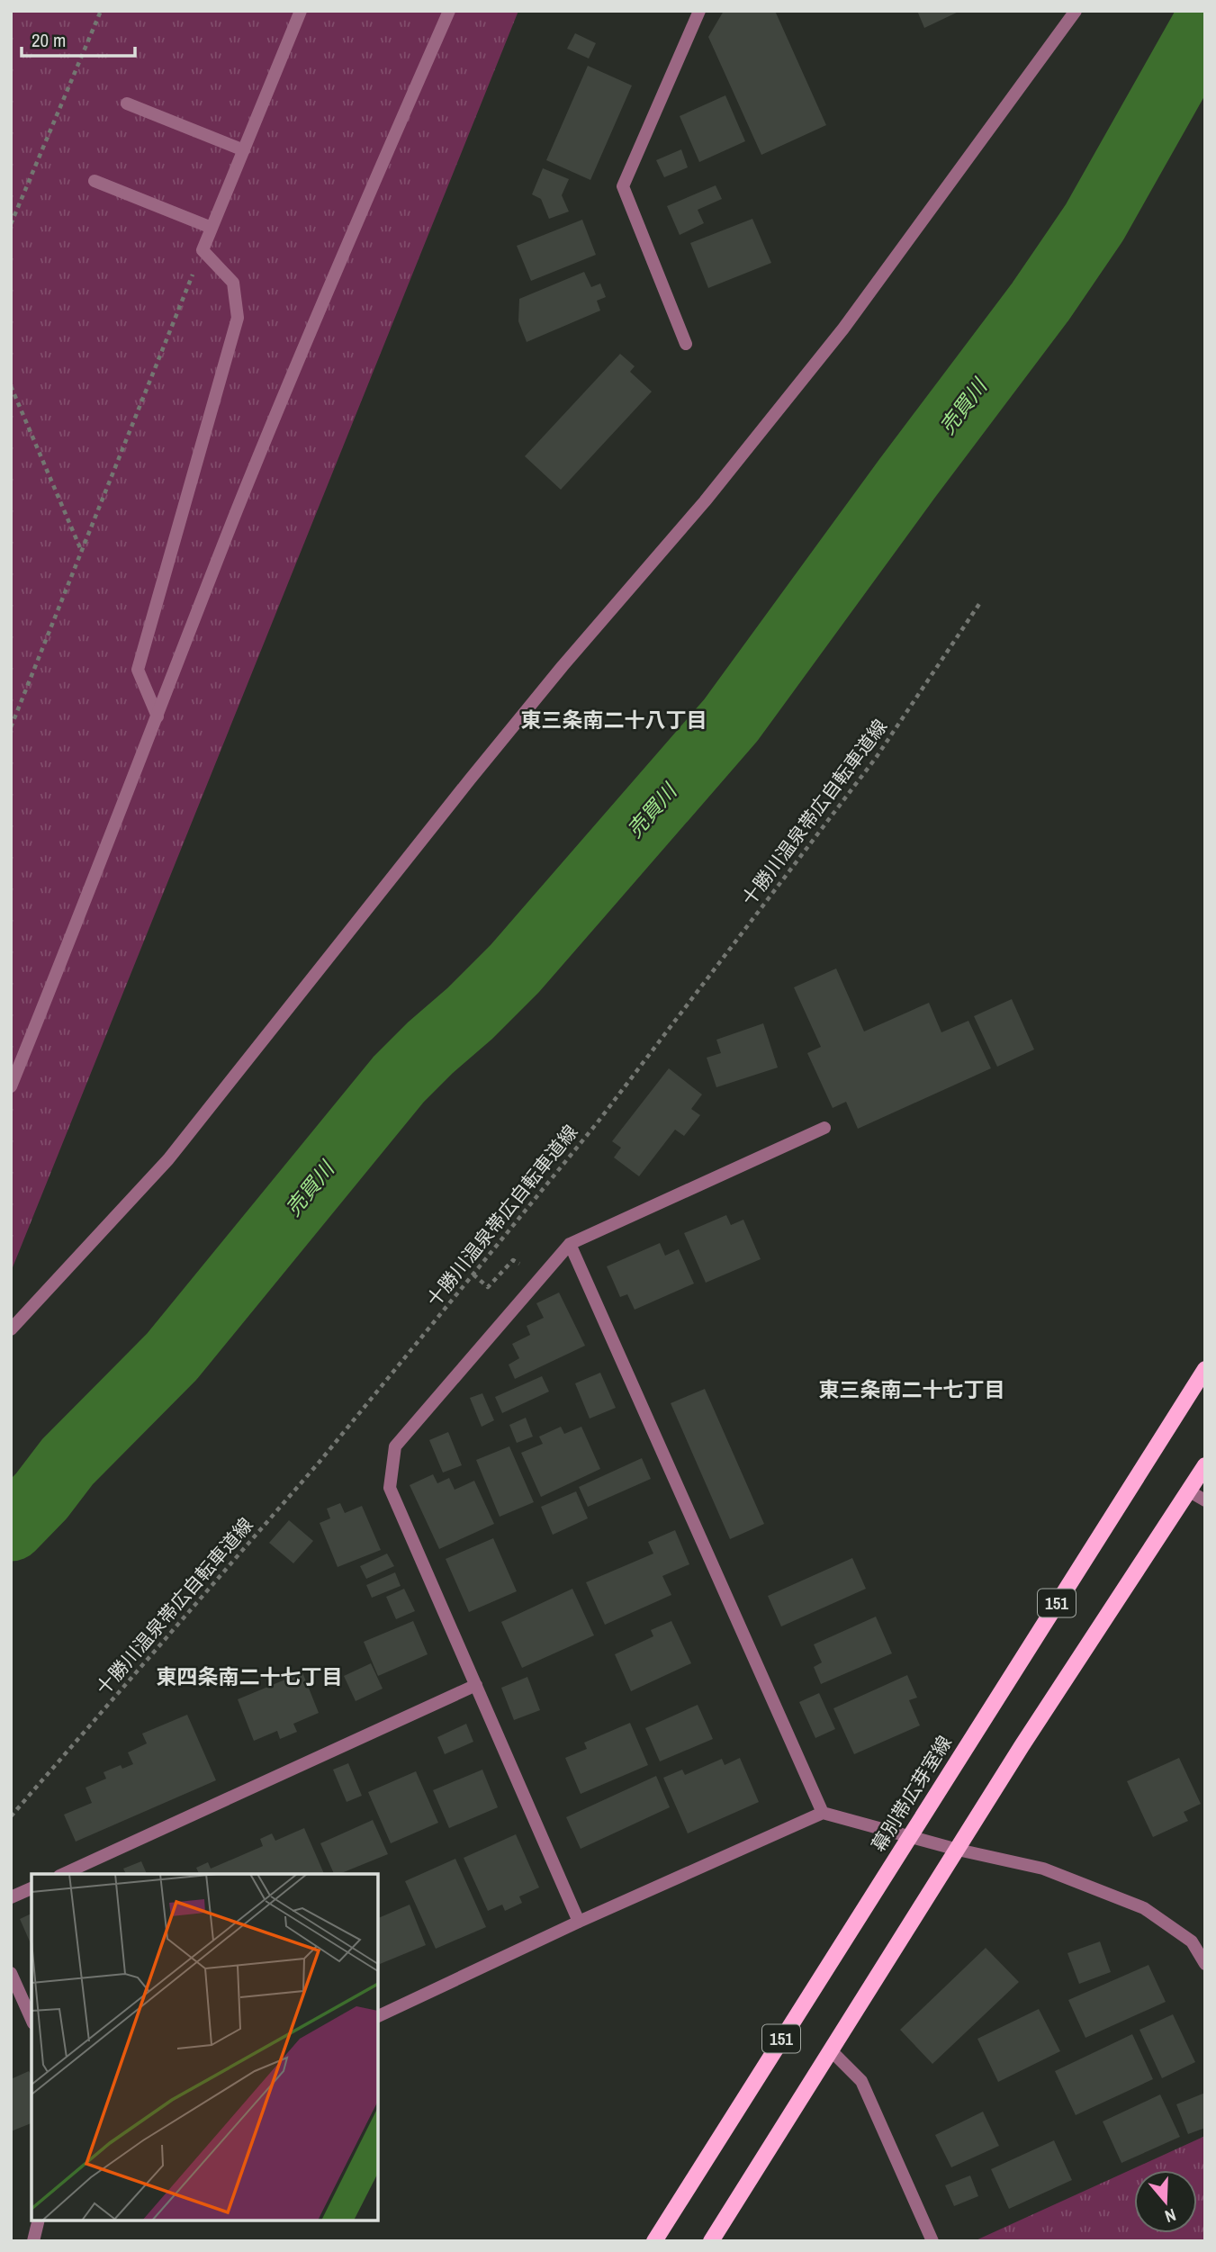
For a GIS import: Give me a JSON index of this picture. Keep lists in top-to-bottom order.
{
  "streets": {
    "main road": ["151", "幕別帯広芽室線"],
    "path": ["十勝川温泉帯広自転車道線"]
  },
  "districts": ["東三条南二十八丁目", "東三条南二十七丁目", "東四条南二十七丁目"],
  "water": ["売買川"],
  "scale_bar": "20 m",
  "north": "bottom"
}
